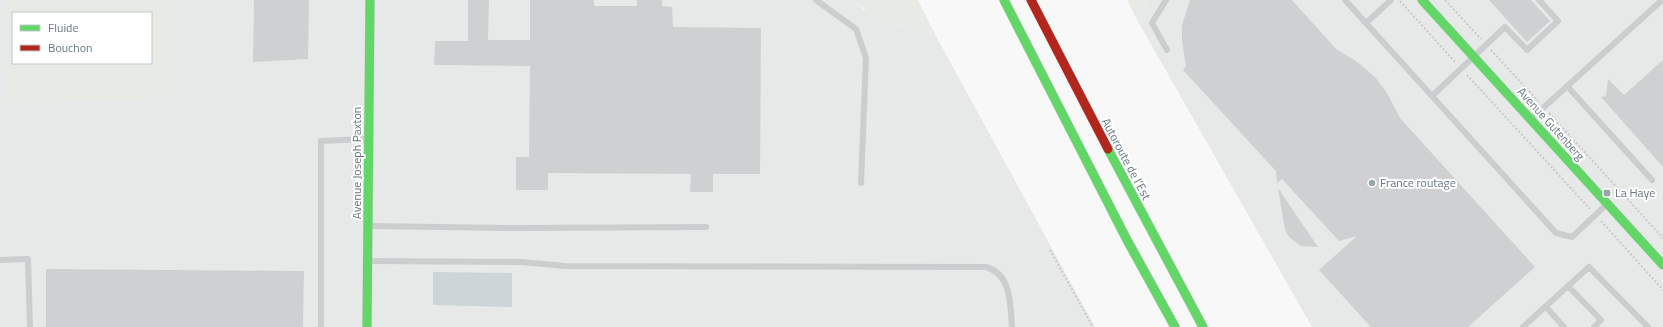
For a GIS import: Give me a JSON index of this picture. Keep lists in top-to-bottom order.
{
  "streets": {
    "main road": ["Avenue Gutenberg", "Autoroute de l’Est", "Avenue Joseph Paxton"]
  },
  "places": {
    "other": ["France routage"],
    "transit": ["La Haye"]
  },
  "legend": ["Fluide", "Bouchon"]
}
